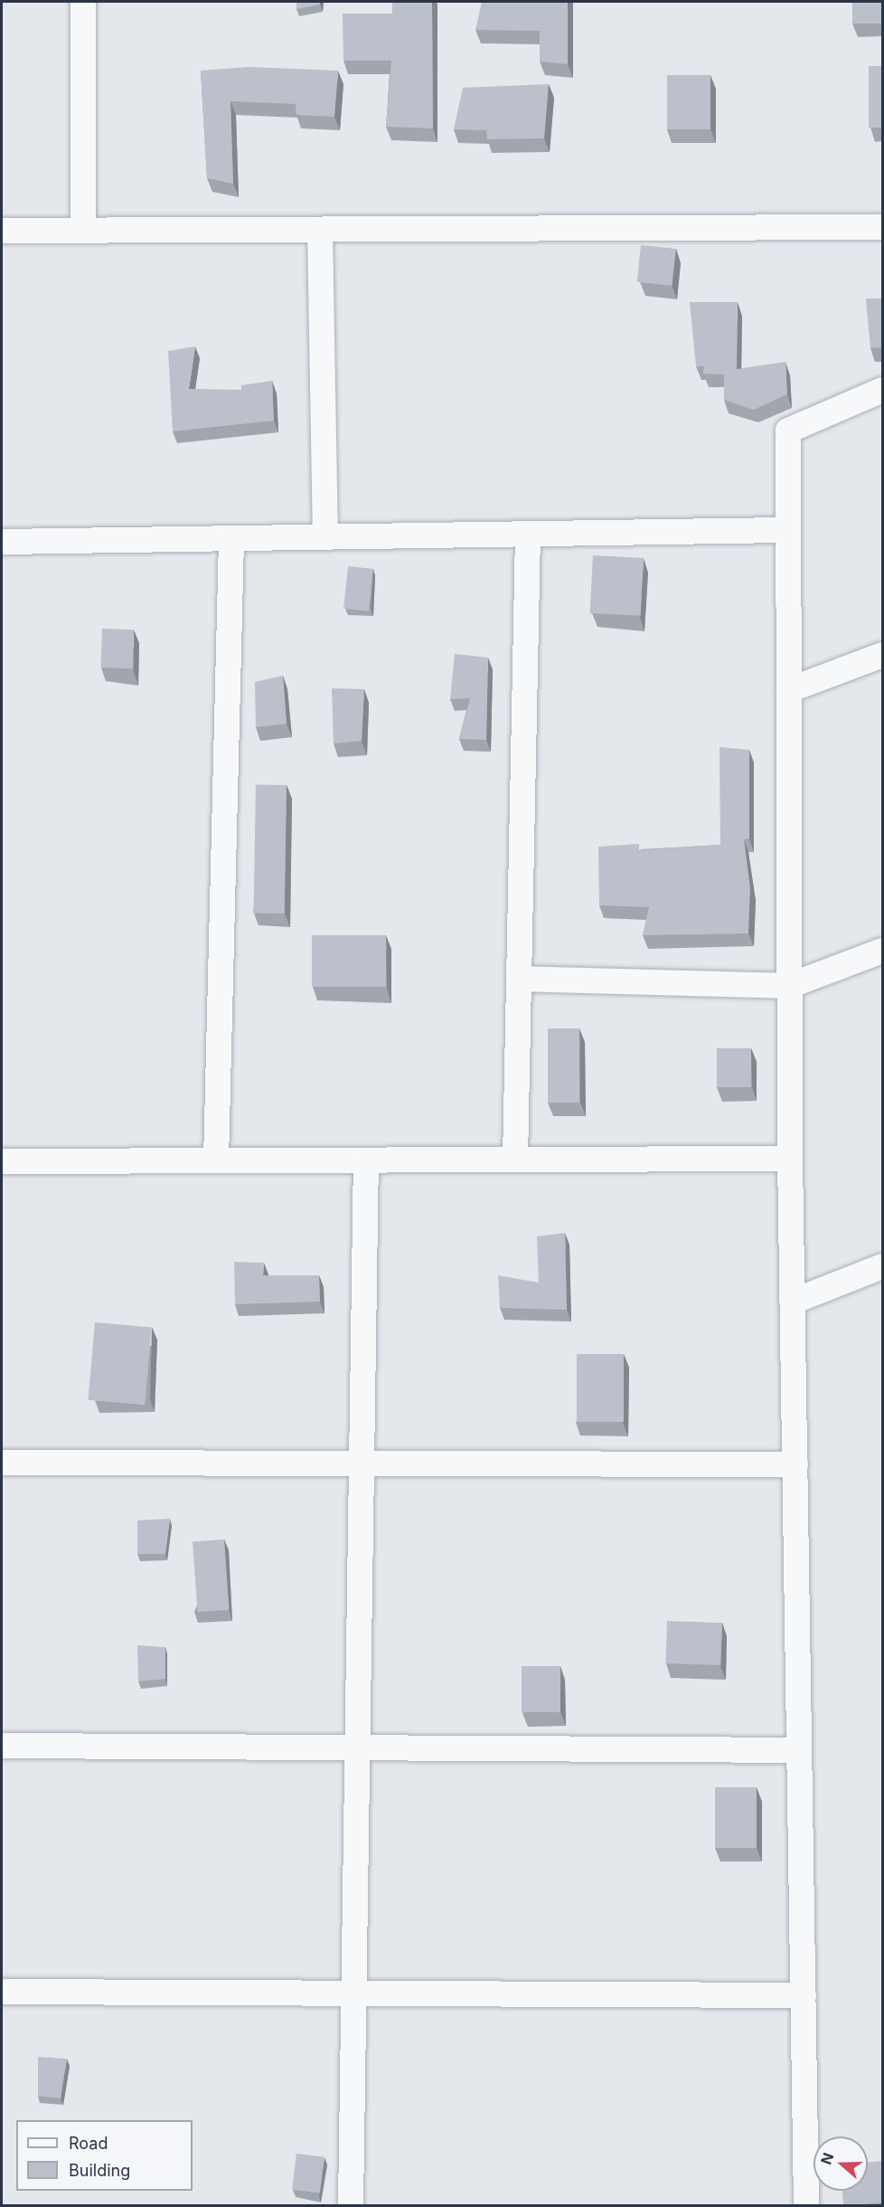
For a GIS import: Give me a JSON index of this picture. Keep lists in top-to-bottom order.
{
  "legend": ["Road", "Building"],
  "north": "left"
}
